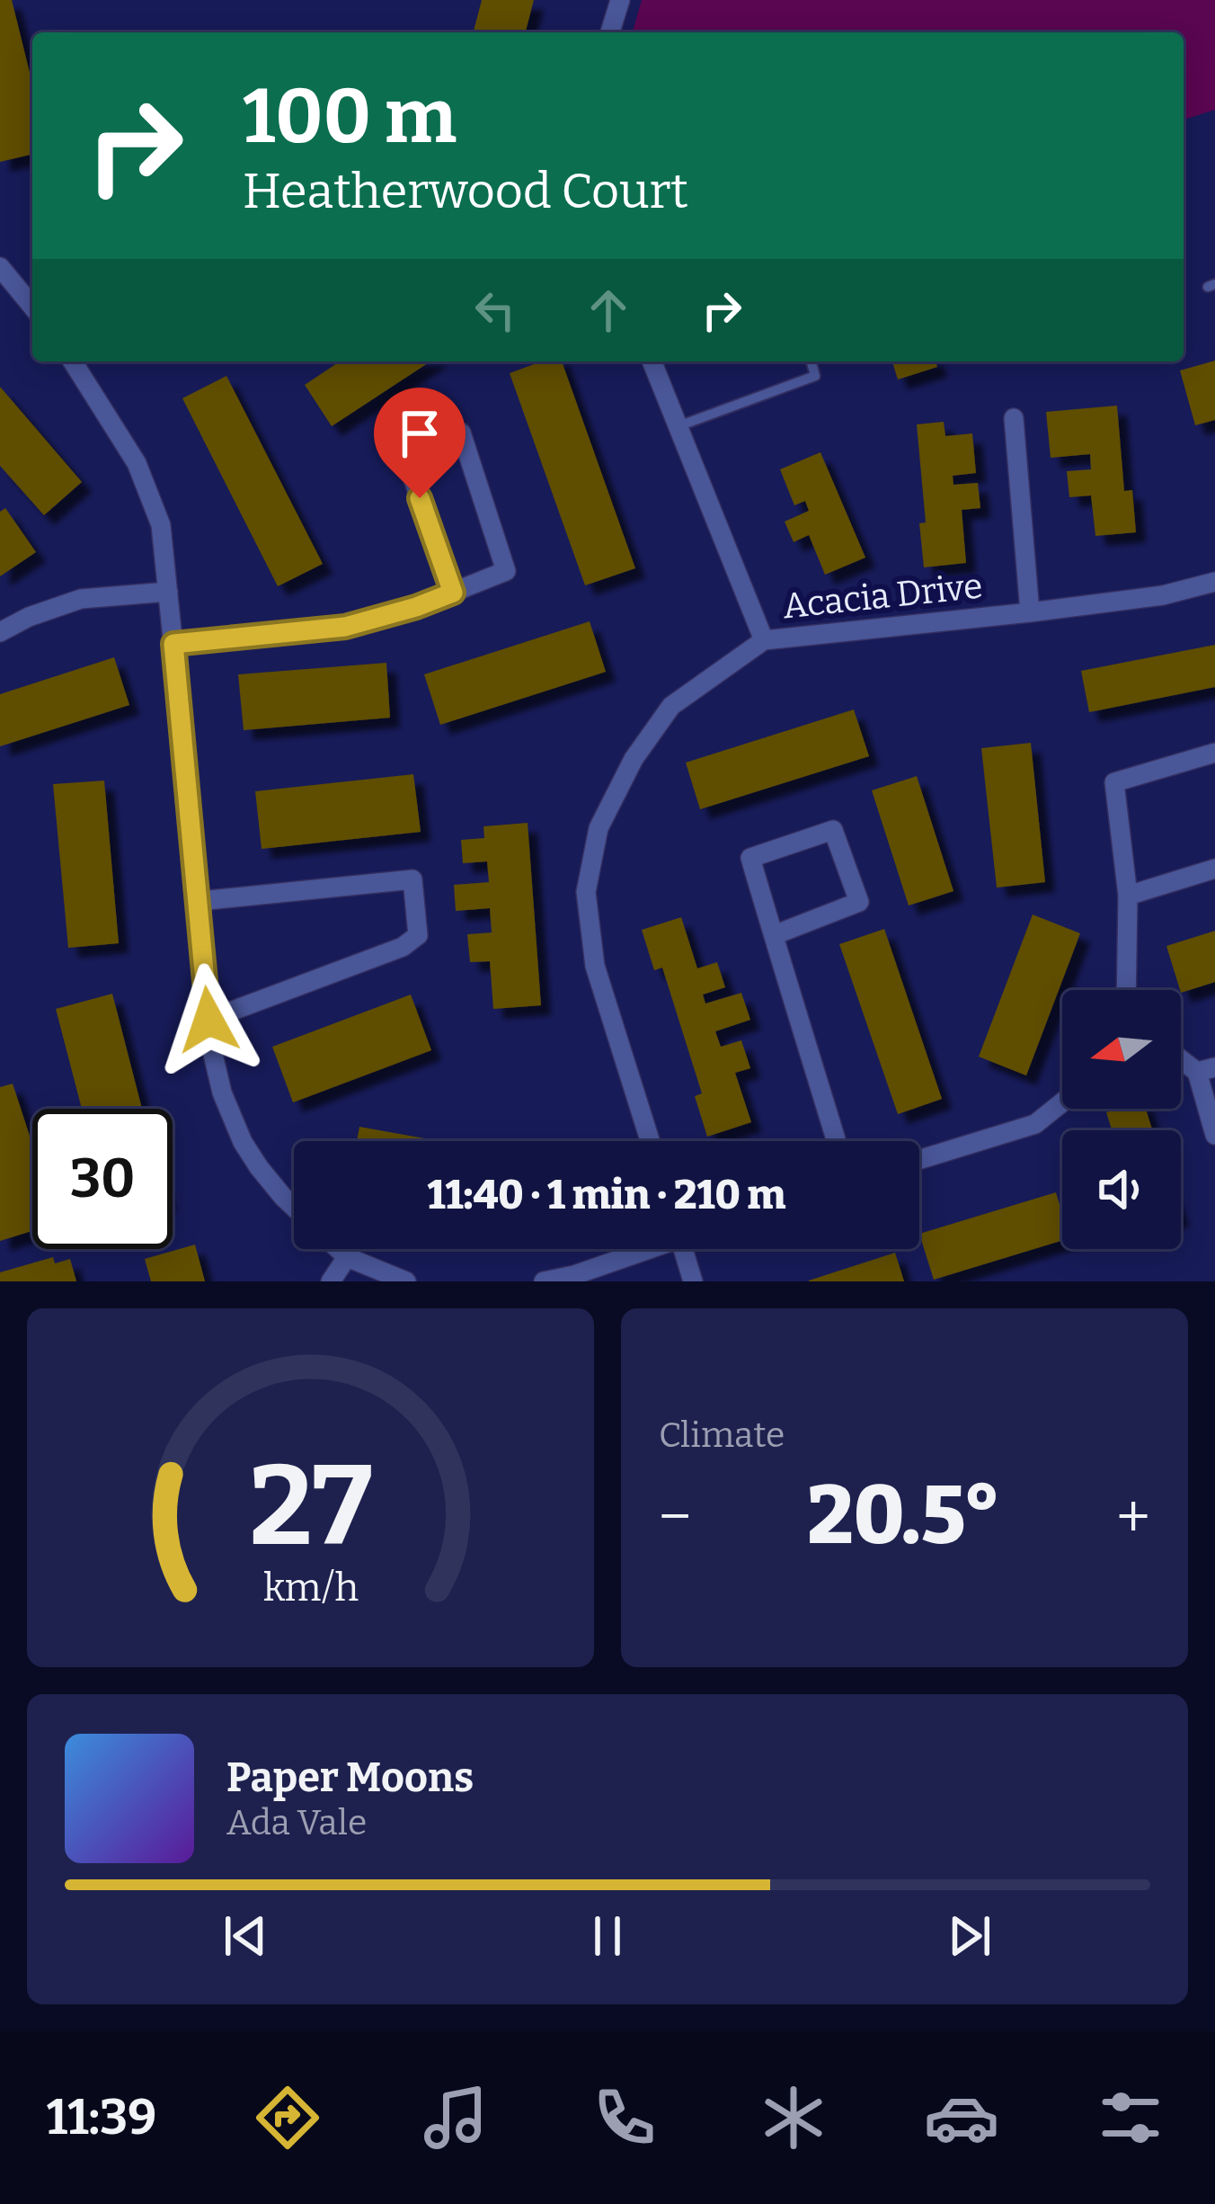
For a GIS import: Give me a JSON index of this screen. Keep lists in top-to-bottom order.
{
  "streets": {
    "street": ["Acacia Drive"]
  },
  "north": "left",
  "page": {
    "turn": ["100 m", "Heatherwood Court"],
    "limit": "30",
    "trip": "11:40 · 1 min · 210 m",
    "tile": "Climate",
    "heat": ["−", "20.5°", "+"],
    "song": ["Paper Moons", "Ada Vale"],
    "tabs": "11:39",
    "gauge": ["27", "km/h"]
  }
}
